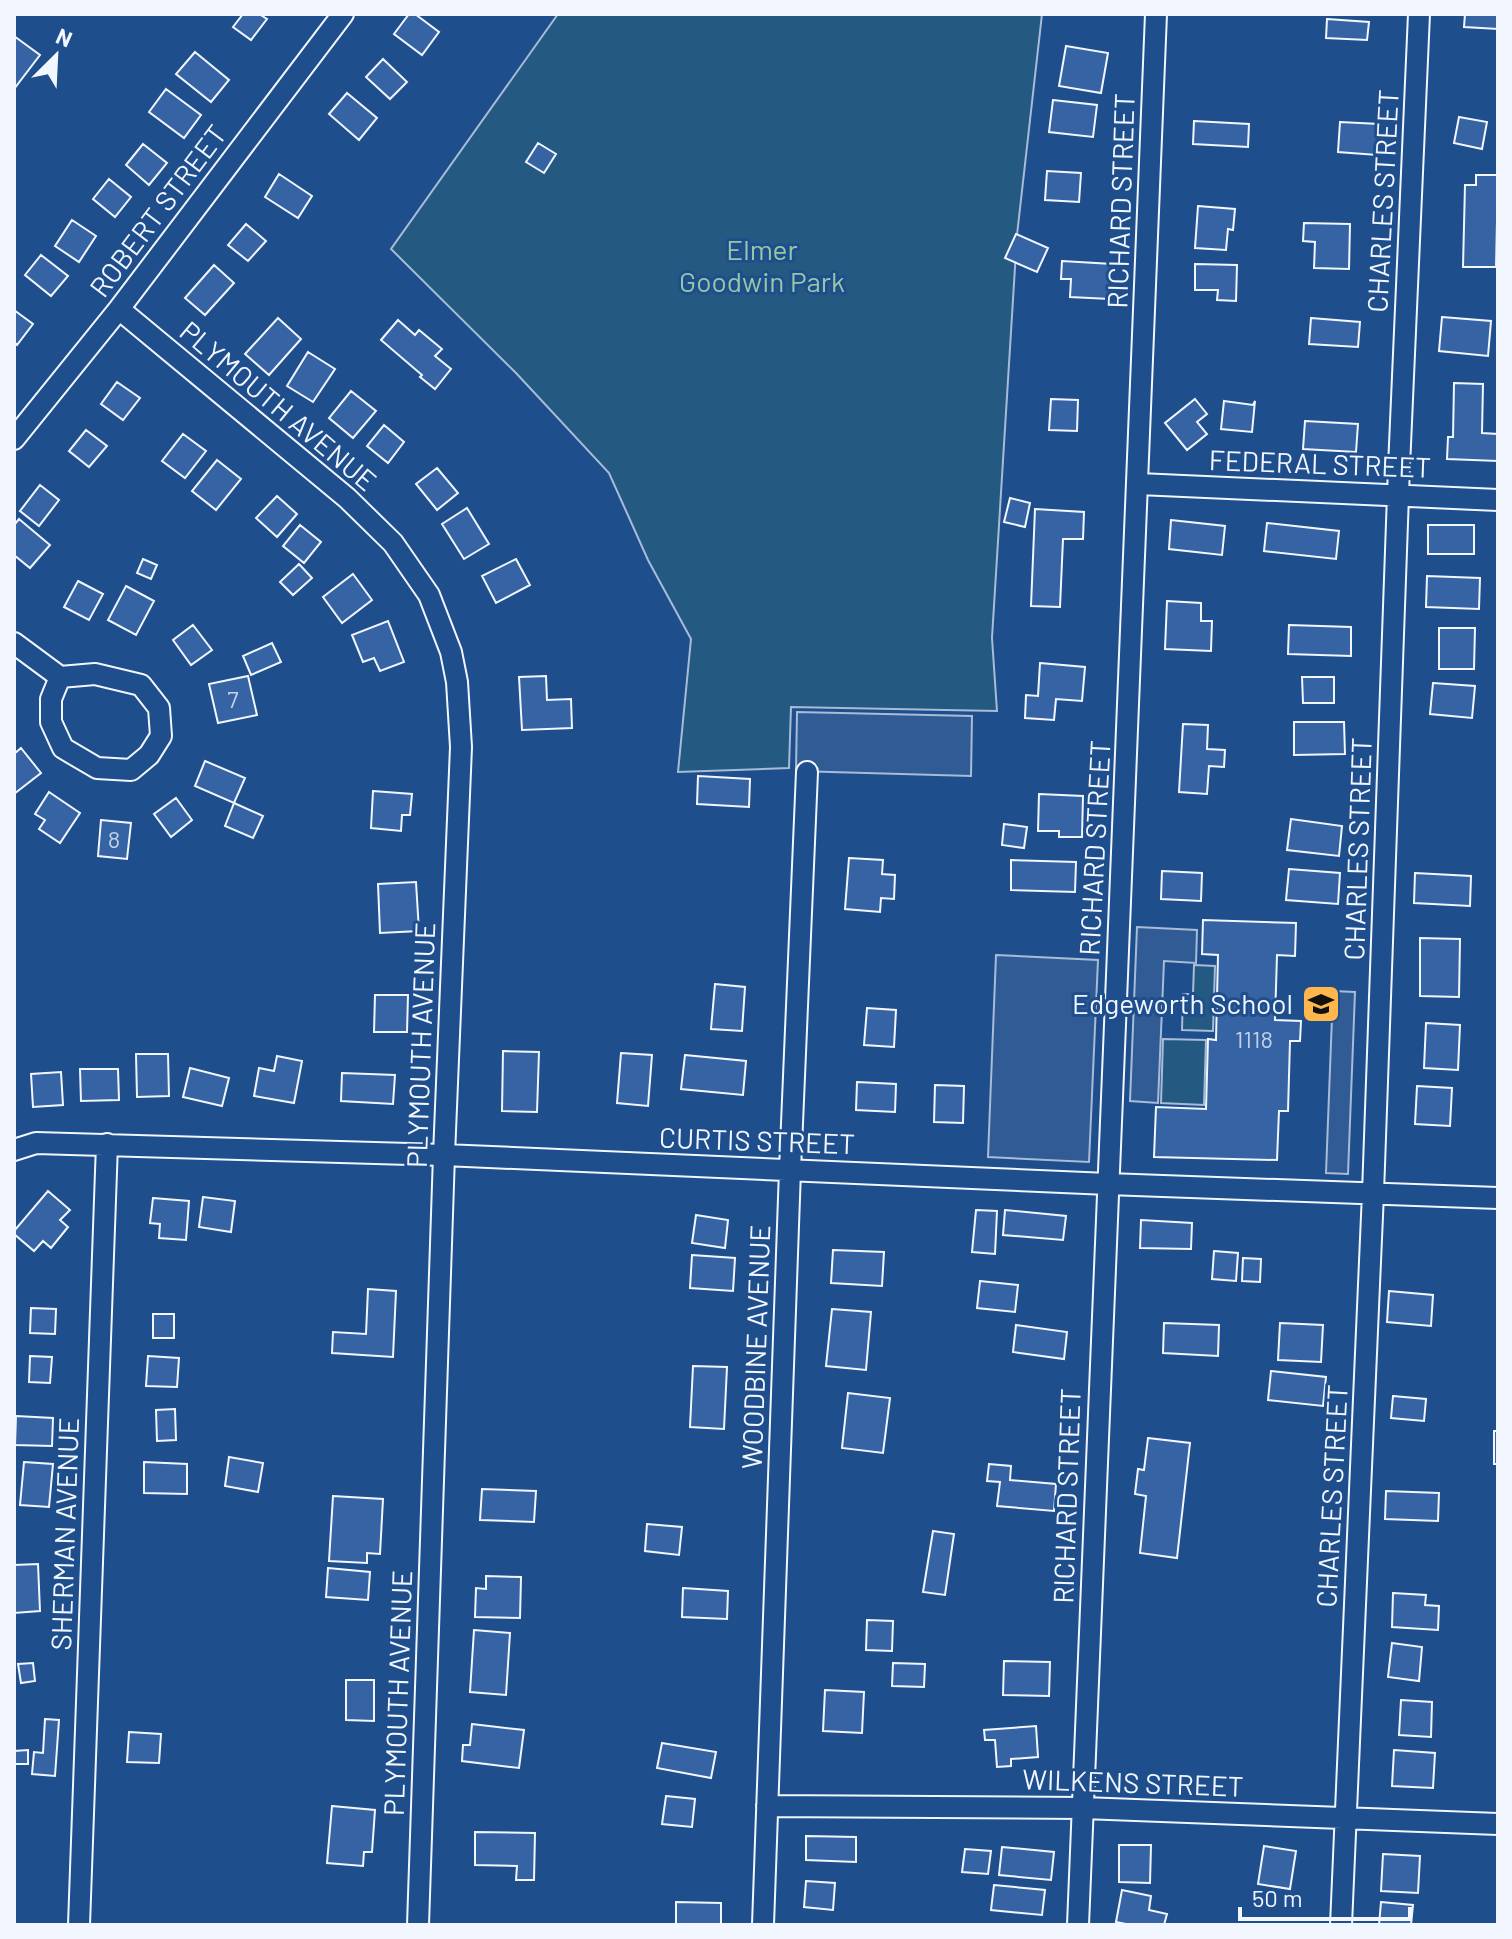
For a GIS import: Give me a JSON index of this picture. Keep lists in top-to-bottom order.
{
  "streets": {
    "street": [
      "RICHARD STREET",
      "CHARLES STREET",
      "ROBERT STREET",
      "PLYMOUTH AVENUE",
      "FEDERAL STREET",
      "CURTIS STREET",
      "WOODBINE AVENUE",
      "SHERMAN AVENUE",
      "WILKENS STREET"
    ]
  },
  "crossings": [
    ["RICHARD STREET", "FEDERAL STREET"],
    ["RICHARD STREET", "CURTIS STREET"],
    ["RICHARD STREET", "WILKENS STREET"],
    ["CHARLES STREET", "FEDERAL STREET"],
    ["CHARLES STREET", "CURTIS STREET"],
    ["CHARLES STREET", "WILKENS STREET"],
    ["ROBERT STREET", "PLYMOUTH AVENUE"],
    ["PLYMOUTH AVENUE", "CURTIS STREET"],
    ["CURTIS STREET", "WOODBINE AVENUE"],
    ["CURTIS STREET", "SHERMAN AVENUE"],
    ["WOODBINE AVENUE", "WILKENS STREET"]
  ],
  "parks": ["Elmer Goodwin Park"],
  "places": {
    "school or university": ["Edgeworth School"]
  },
  "house_numbers": ["7", "8", "1118"],
  "scale_bar": "50 m",
  "north": "top right"
}
